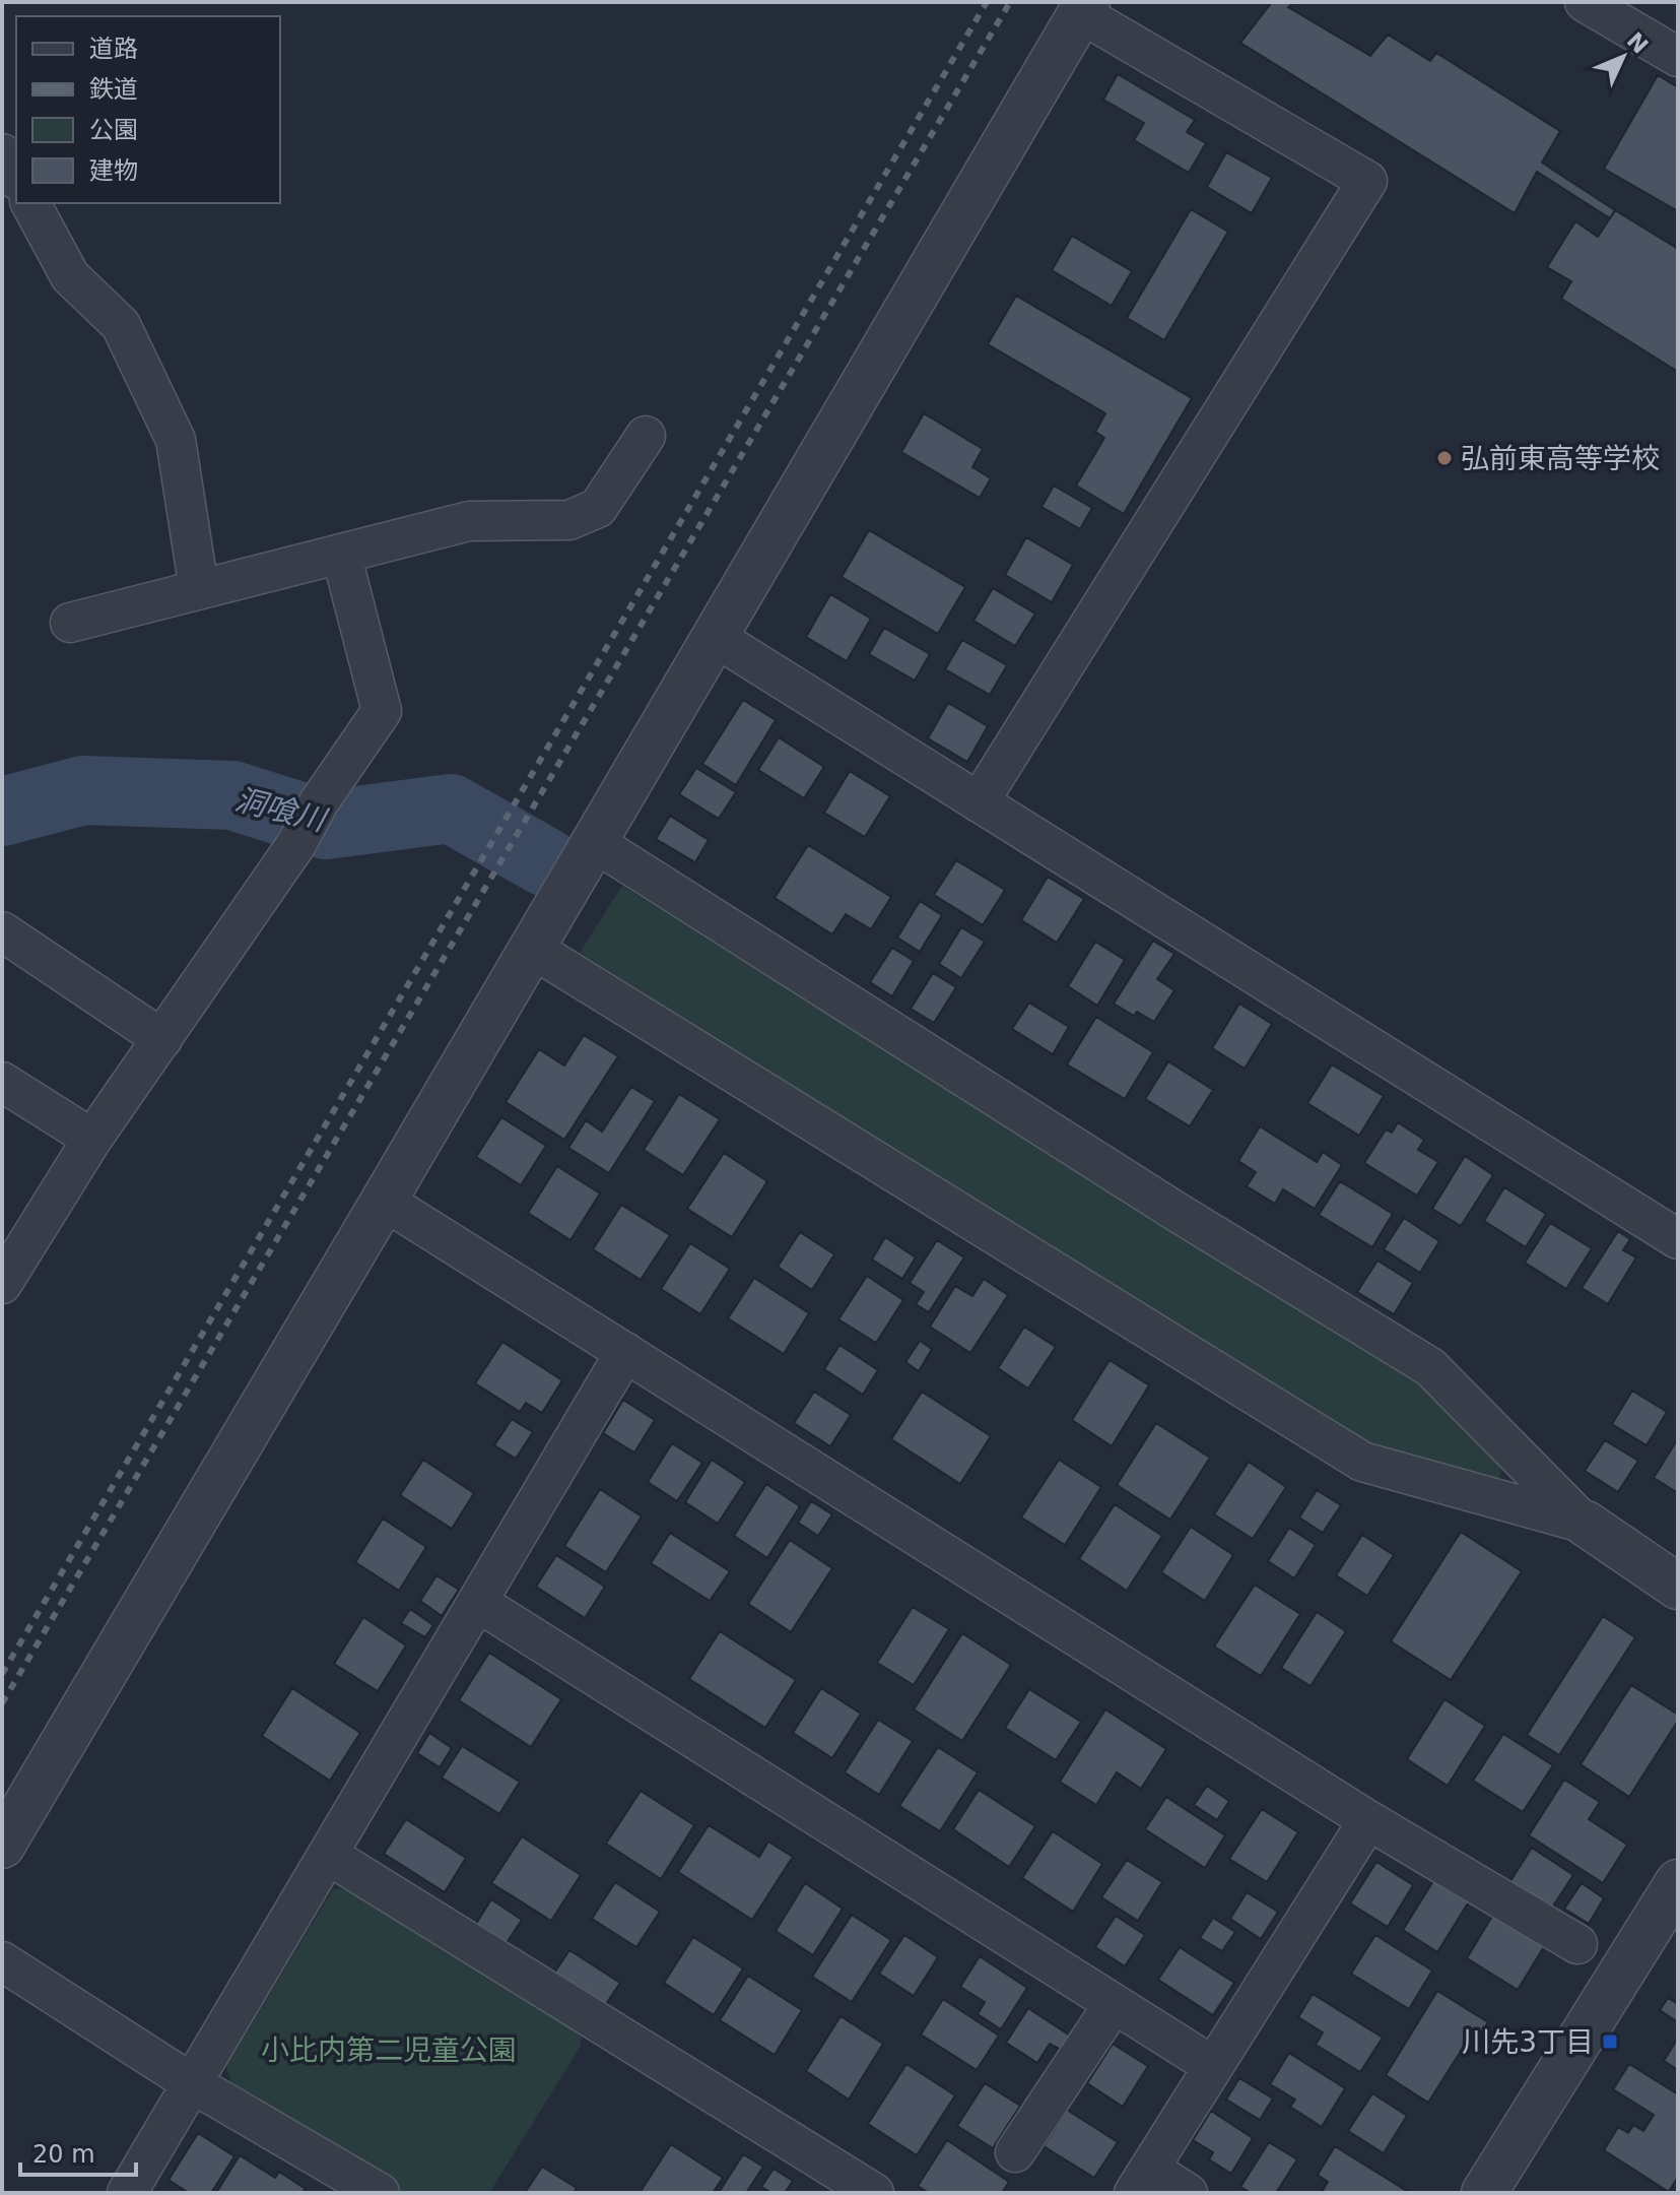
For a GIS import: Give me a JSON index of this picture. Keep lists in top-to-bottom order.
{
  "water": ["洞喰川"],
  "parks": ["小比内第二児童公園"],
  "places": {
    "other": ["弘前東高等学校"],
    "transit": ["川先3丁目"]
  },
  "legend": [
    "道路",
    "鉄道",
    "公園",
    "建物"
  ],
  "scale_bar": "20 m",
  "north": "top right"
}
